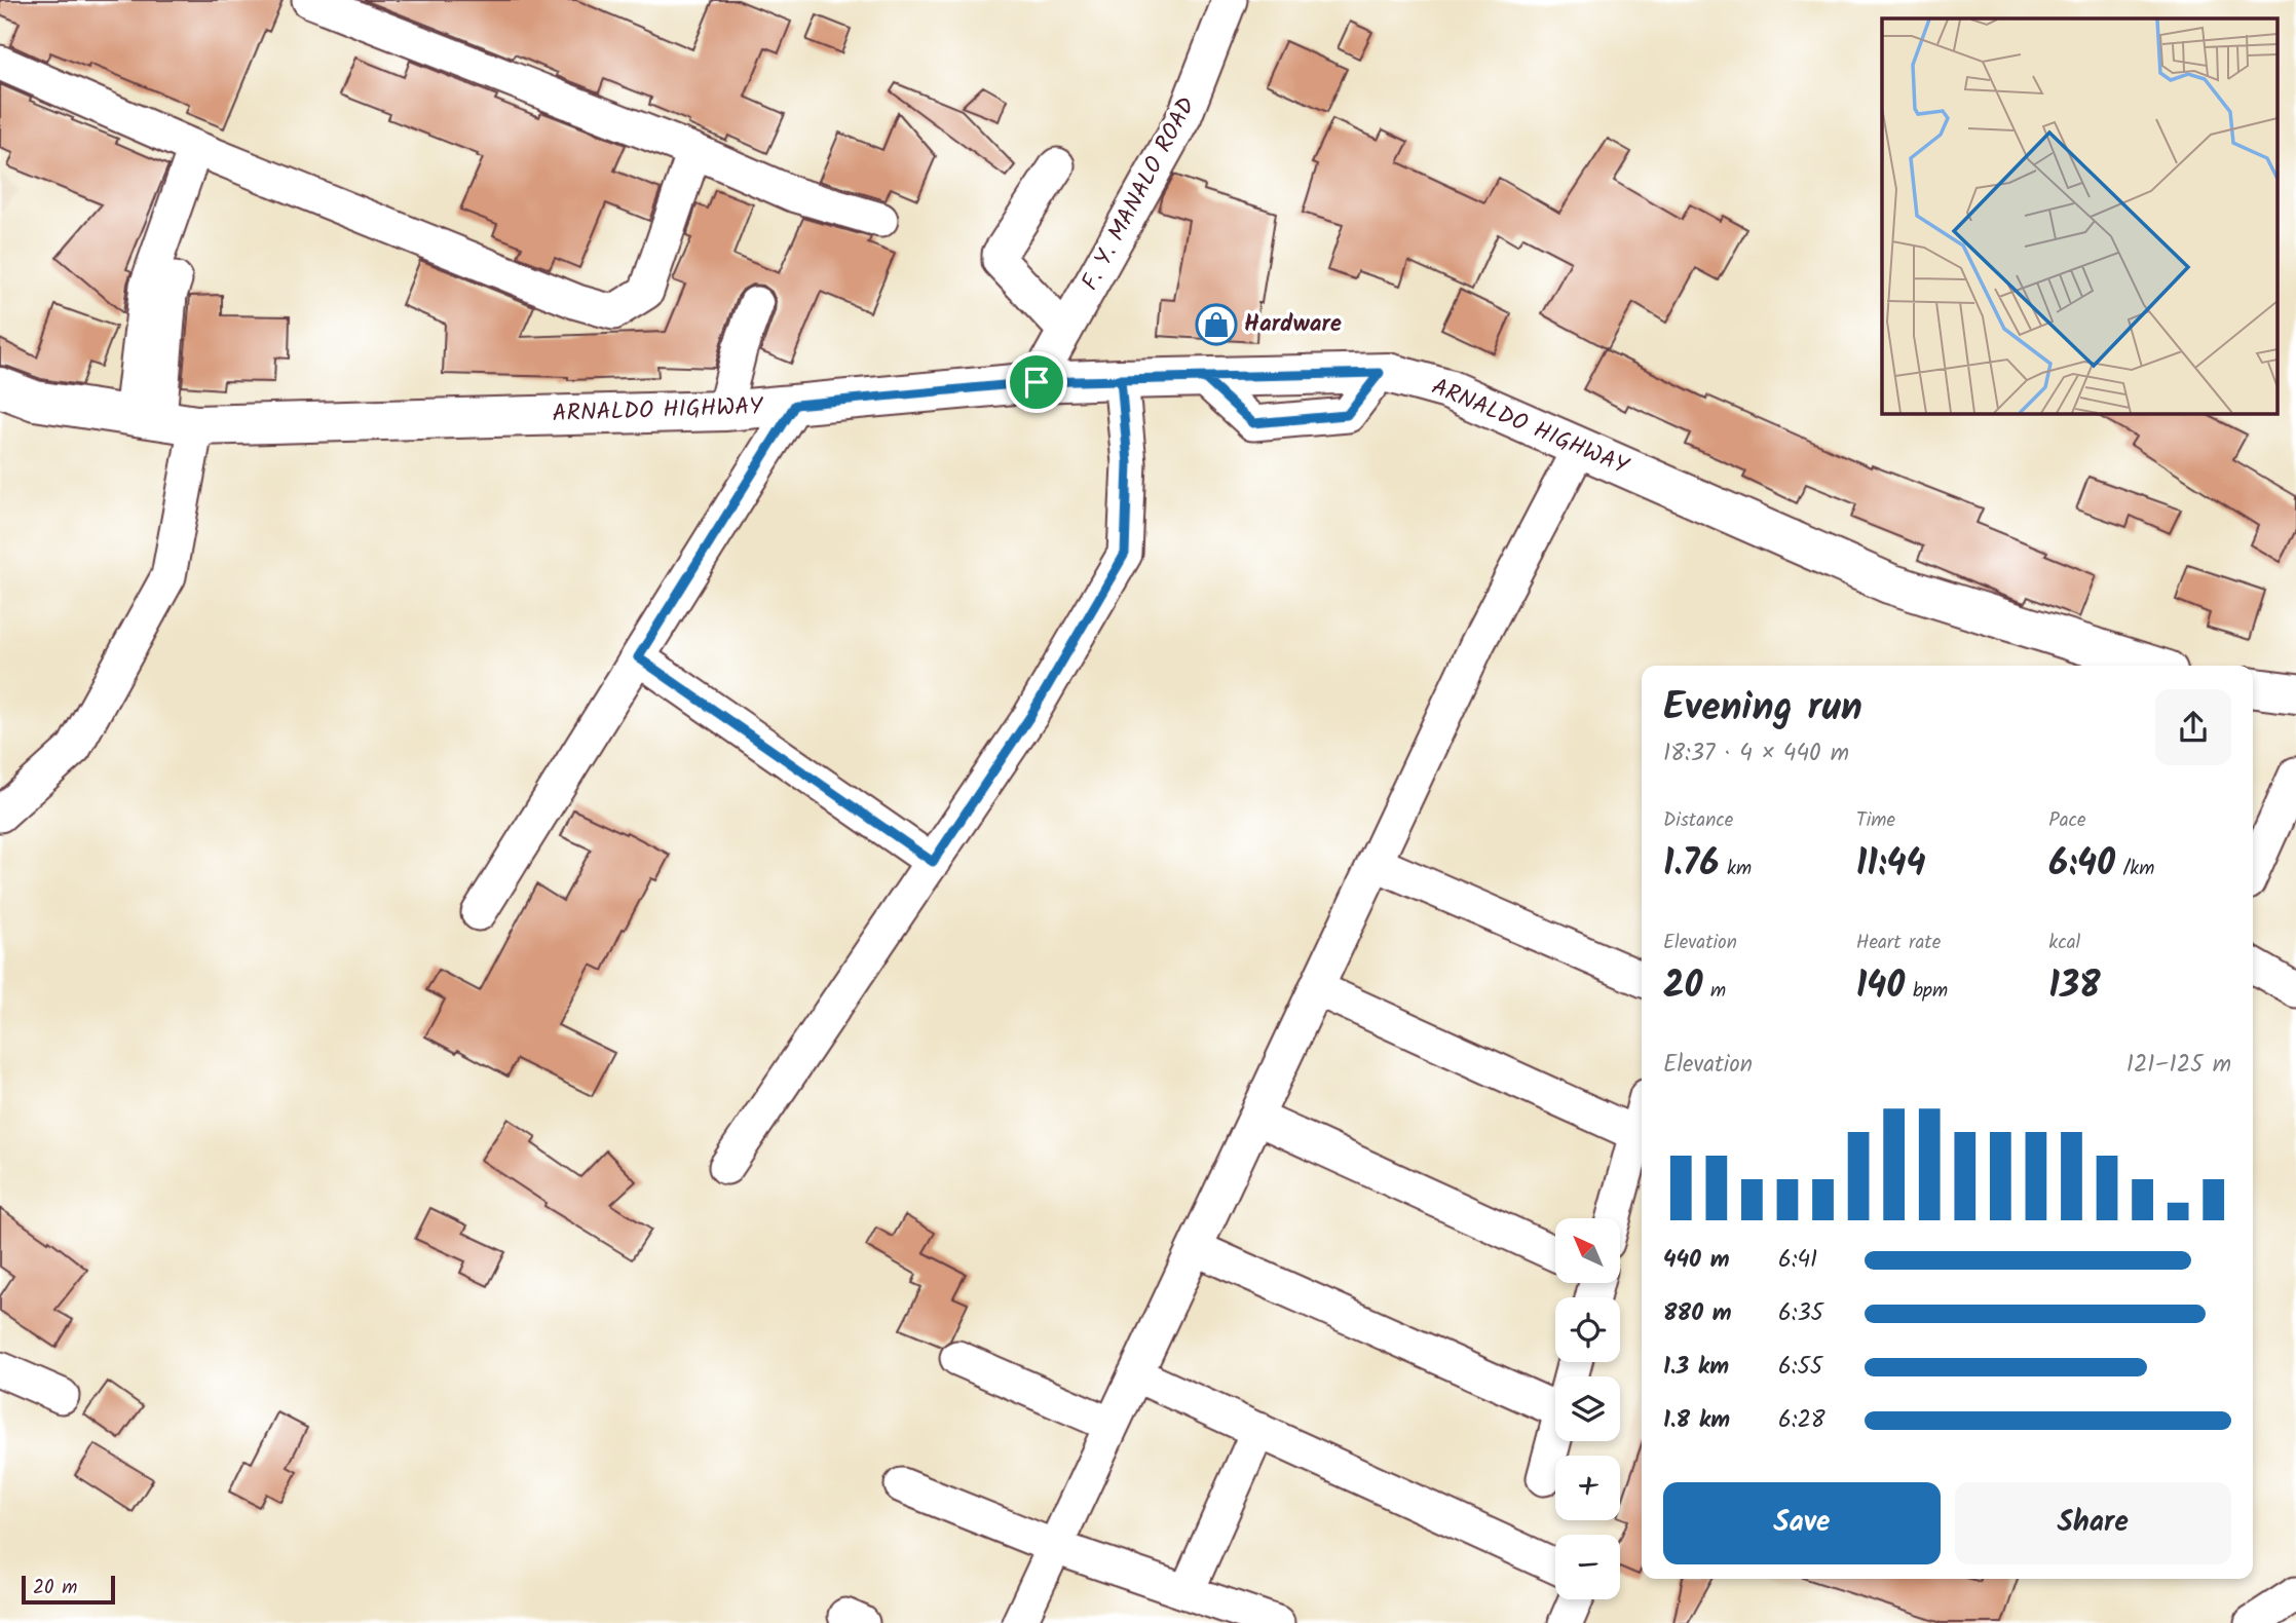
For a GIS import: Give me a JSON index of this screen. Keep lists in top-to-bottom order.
{
  "streets": {
    "main road": ["ARNALDO HIGHWAY"],
    "street": ["F. Y. MANALO ROAD"]
  },
  "crossings": [
    ["F. Y. MANALO ROAD", "ARNALDO HIGHWAY"]
  ],
  "places": {
    "shop": ["Hardware"]
  },
  "scale_bar": "20 m",
  "north": "top left",
  "page": {
    "heading": ["Evening run", "18:37 · 4 × 440 m"],
    "stats": [
      ["Distance", "1.76 km"],
      ["Time", "11:44"],
      ["Pace", "6:40 /km"],
      ["Elevation", "20 m"],
      ["Heart rate", "140 bpm"],
      ["kcal", "138"]
    ],
    "chart": ["Elevation", "121–125 m"],
    "map_buttons": ["+", "−"],
    "list": [
      {
        "name": "440 m",
        "note": "6:41"
      },
      {
        "name": "880 m",
        "note": "6:35"
      },
      {
        "name": "1.3 km",
        "note": "6:55"
      },
      {
        "name": "1.8 km",
        "note": "6:28"
      }
    ],
    "buttons": ["Save", "Share"],
    "scale": "20 m"
  }
}
